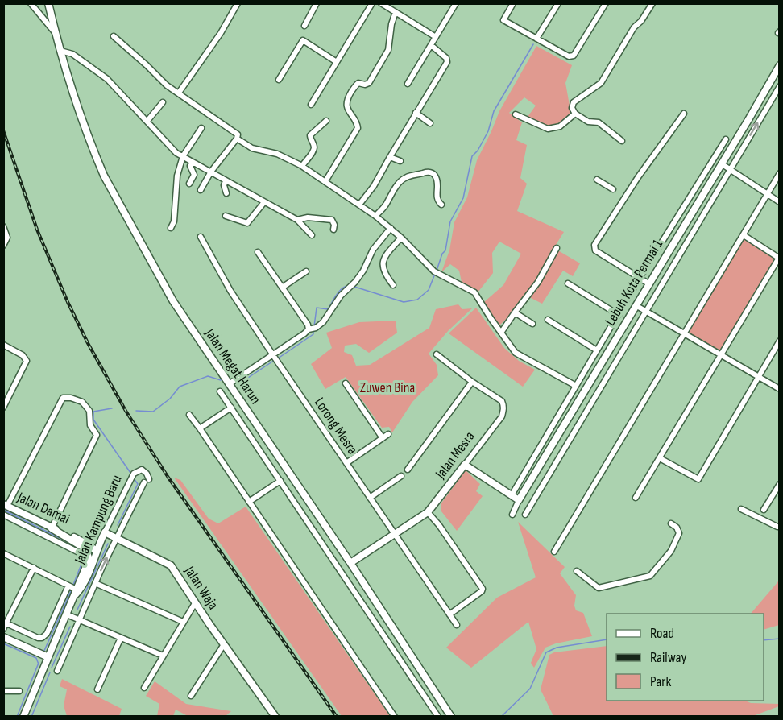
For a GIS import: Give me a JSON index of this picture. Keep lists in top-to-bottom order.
{
  "streets": {
    "street": [
      "Lebuh Kota Permai 1",
      "Jalan Megat Harun",
      "Lorong Mesra",
      "Jalan Mesra",
      "Jalan Damai",
      "Jalan Kampung Baru",
      "Jalan Waja"
    ]
  },
  "crossings": [
    ["Jalan Megat Harun", "Jalan Mesra"],
    ["Lorong Mesra", "Jalan Mesra"],
    ["Jalan Damai", "Jalan Kampung Baru"],
    ["Jalan Kampung Baru", "Jalan Waja"]
  ],
  "parks": ["Zuwen Bina"],
  "legend": ["Road", "Railway", "Park"]
}
